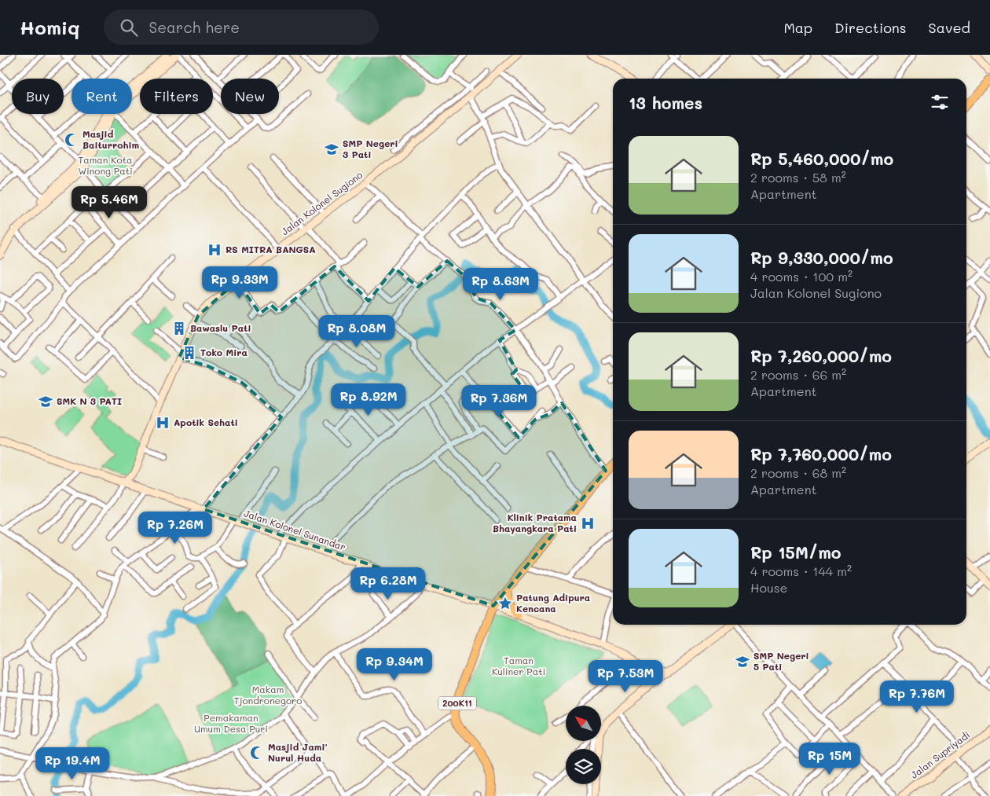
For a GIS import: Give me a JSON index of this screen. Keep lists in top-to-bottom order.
{
  "streets": {
    "main road": [
      "Jalan Kolonel Sugiono",
      "Jalan Kolonel Sunandar",
      "200K11",
      "Jalan Supriyadi"
    ]
  },
  "crossings": [
    ["Jalan Kolonel Sugiono", "Jalan Kolonel Sunandar"],
    ["Jalan Kolonel Sunandar", "200K11"]
  ],
  "parks": [
    "Taman Kota Winong Pati",
    "Taman Kuliner Pati",
    "Makam Tjondronegoro",
    "Pemakaman Umum Desa Puri"
  ],
  "places": {
    "mosque": ["Masjid Baiturrohim", "Masjid Jami' Nurul Huda"],
    "school or university": ["SMP Negeri 3 Pati", "SMK N 3 PATI", "SMP Negeri 5 Pati"],
    "hospital": ["RS MITRA BANGSA", "Apotik Sehati", "Klinik Pratama Bhayangkara Pati"],
    "building": ["Bawaslu Pati", "Toko Mira"],
    "place": ["Patung Adipura Kencana"]
  },
  "north": "top left",
  "page": {
    "header": "Homiq",
    "search": "Search here",
    "nav": ["Map", "Directions", "Saved"],
    "chip": [
      "Buy",
      "Rent",
      "Filters",
      "New"
    ],
    "heading": "13 homes",
    "list": [
      {
        "name": "Rp 5,460,000/mo",
        "note": "2 rooms · 58 m² · Apartment"
      },
      {
        "name": "Rp 9,330,000/mo",
        "note": "4 rooms · 100 m² · Jalan Kolonel Sugiono"
      },
      {
        "name": "Rp 7,260,000/mo",
        "note": "2 rooms · 66 m² · Apartment"
      },
      {
        "name": "Rp 7,760,000/mo",
        "note": "2 rooms · 68 m² · Apartment"
      },
      {
        "name": "Rp 15M/mo",
        "note": "4 rooms · 144 m² · House"
      }
    ],
    "price": [
      "Rp 5.46M",
      "Rp 9.33M",
      "Rp 8.63M",
      "Rp 8.08M",
      "Rp 8.92M",
      "Rp 7.36M",
      "Rp 7.26M",
      "Rp 6.28M",
      "Rp 9.34M",
      "Rp 7.53M",
      "Rp 7.76M",
      "Rp 15M",
      "Rp 19.4M"
    ]
  }
}
